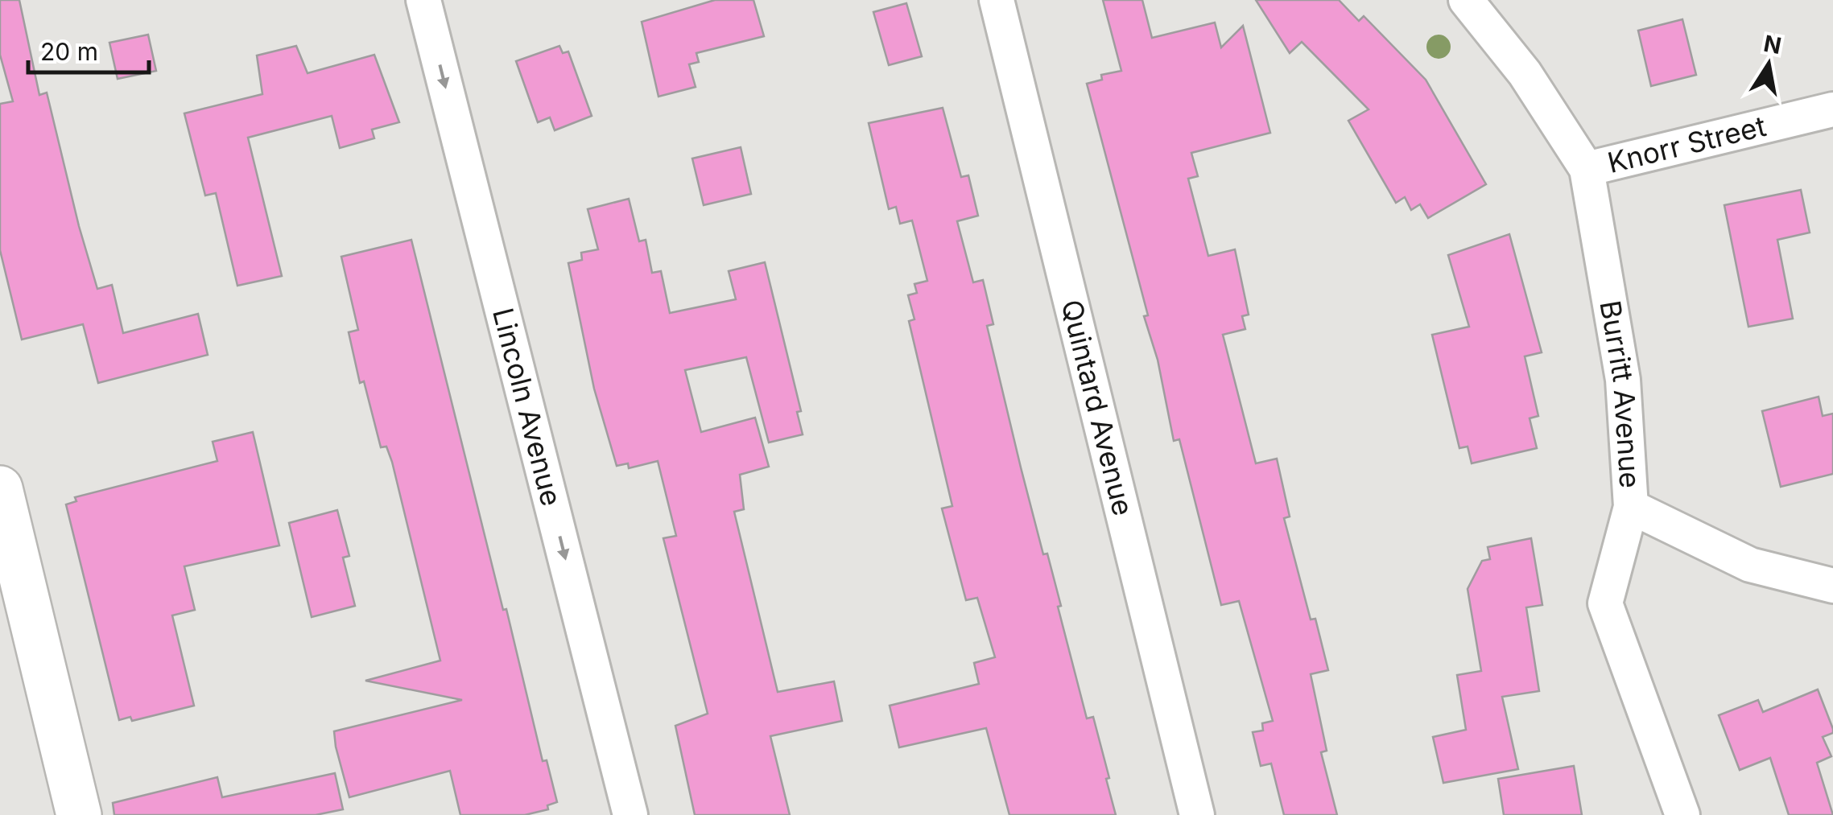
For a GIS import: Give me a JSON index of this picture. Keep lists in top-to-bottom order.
{
  "streets": {
    "street": [
      "Knorr Street",
      "Burritt Avenue",
      "Lincoln Avenue",
      "Quintard Avenue"
    ]
  },
  "crossings": [
    ["Knorr Street", "Burritt Avenue"]
  ],
  "one_way": ["Lincoln Avenue"],
  "scale_bar": "20 m",
  "north": "top"
}
